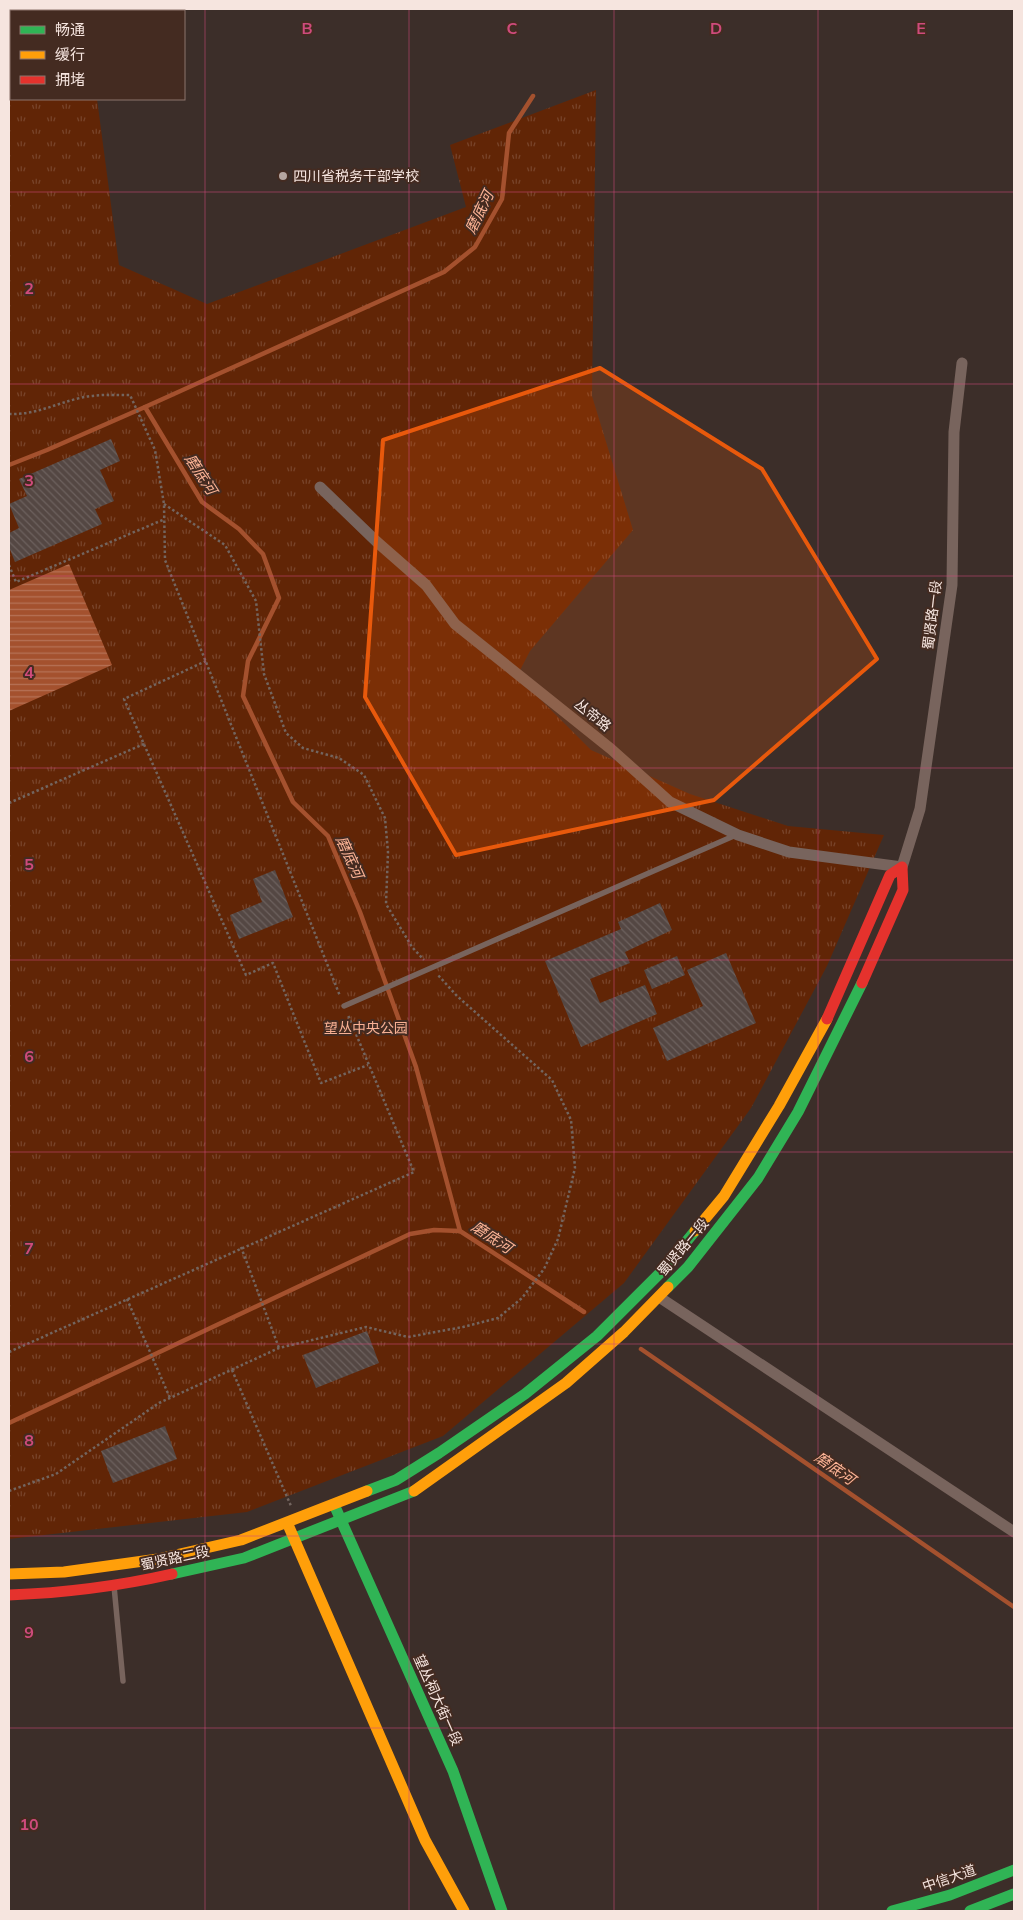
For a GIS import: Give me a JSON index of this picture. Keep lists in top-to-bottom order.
{
  "streets": {
    "street": [
      "蜀贤路一段",
      "丛帝路",
      "蜀贤路二段",
      "望丛祠大街一段",
      "中信大道"
    ]
  },
  "crossings": [
    ["蜀贤路一段", "丛帝路"],
    ["蜀贤路一段", "蜀贤路二段"],
    ["蜀贤路一段", "望丛祠大街一段"],
    ["蜀贤路二段", "望丛祠大街一段"]
  ],
  "water": ["磨底河"],
  "parks": ["望丛中央公园"],
  "places": ["四川省税务干部学校"],
  "legend": ["畅通", "缓行", "拥堵"],
  "grid": {
    "columns": [
      "B",
      "C",
      "D",
      "E"
    ],
    "rows": [
      "2",
      "3",
      "4",
      "5",
      "6",
      "7",
      "8",
      "9",
      "10"
    ]
  }
}
